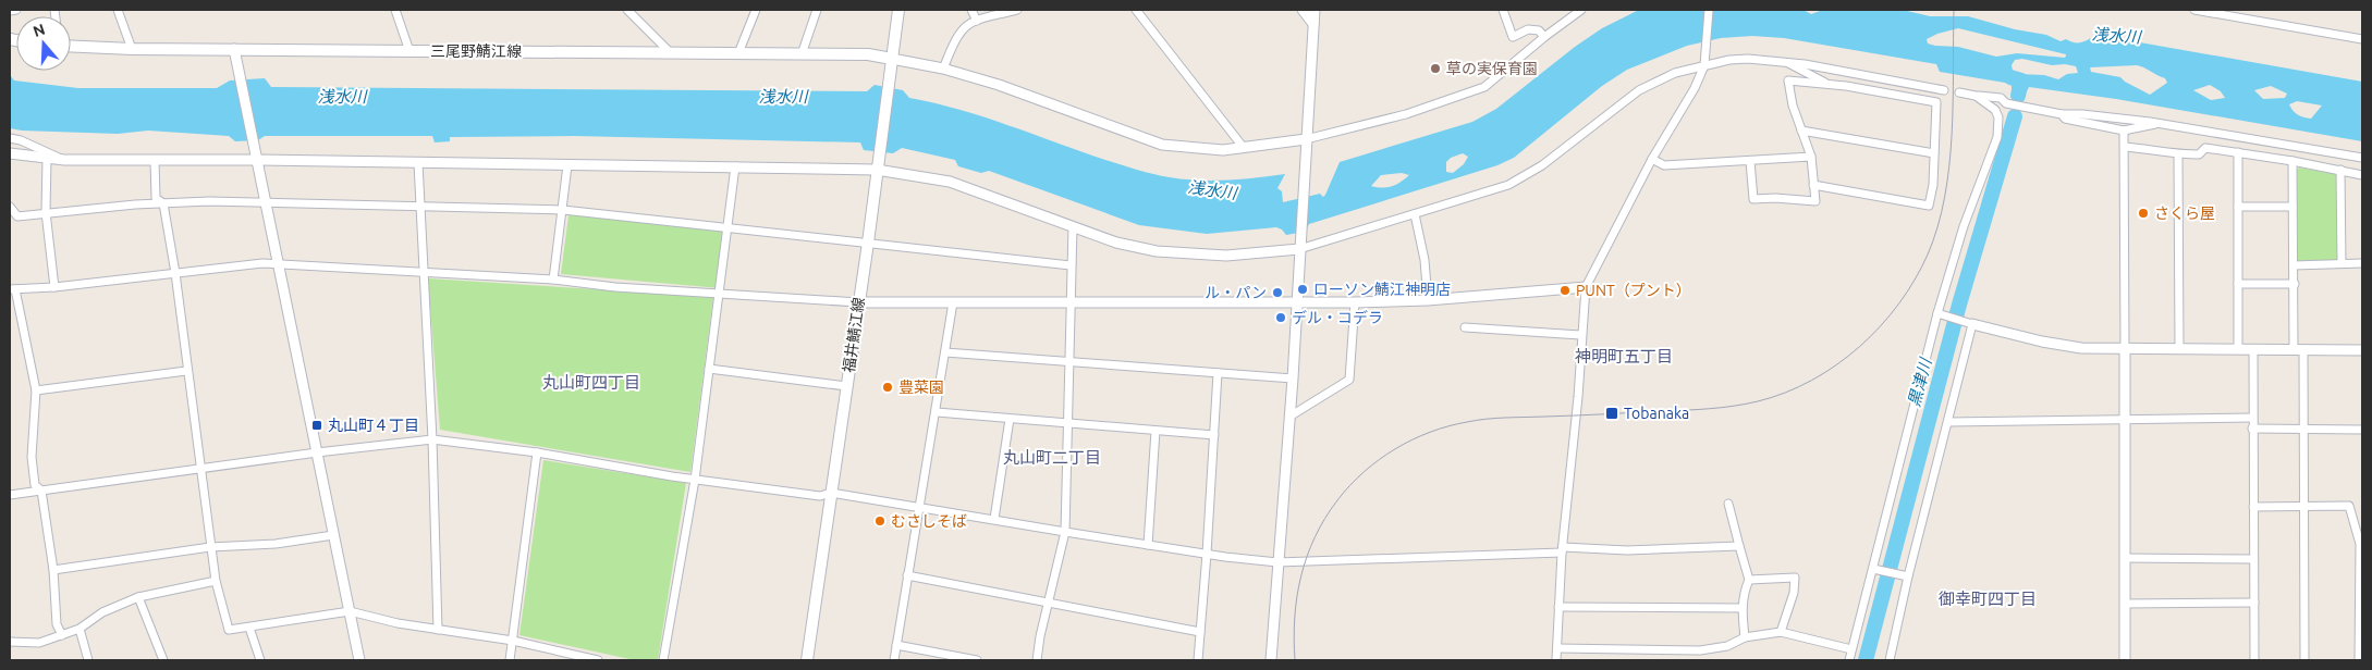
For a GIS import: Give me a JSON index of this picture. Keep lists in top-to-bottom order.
{
  "streets": {
    "main road": ["三尾野鯖江線", "福井鯖江線"]
  },
  "crossings": [
    ["三尾野鯖江線", "福井鯖江線"]
  ],
  "districts": [
    "神明町五丁目",
    "丸山町四丁目",
    "丸山町二丁目",
    "御幸町四丁目"
  ],
  "water": ["浅水川", "黒津川"],
  "places": {
    "other": [
      "草の実保育園",
      "さくら屋",
      "ローソン鯖江神明店",
      "PUNT（プント）",
      "ル・パン",
      "デル・コデラ",
      "豊菜園",
      "むさしそば"
    ],
    "transit": ["Tobanaka", "丸山町４丁目"]
  },
  "north": "top"
}
